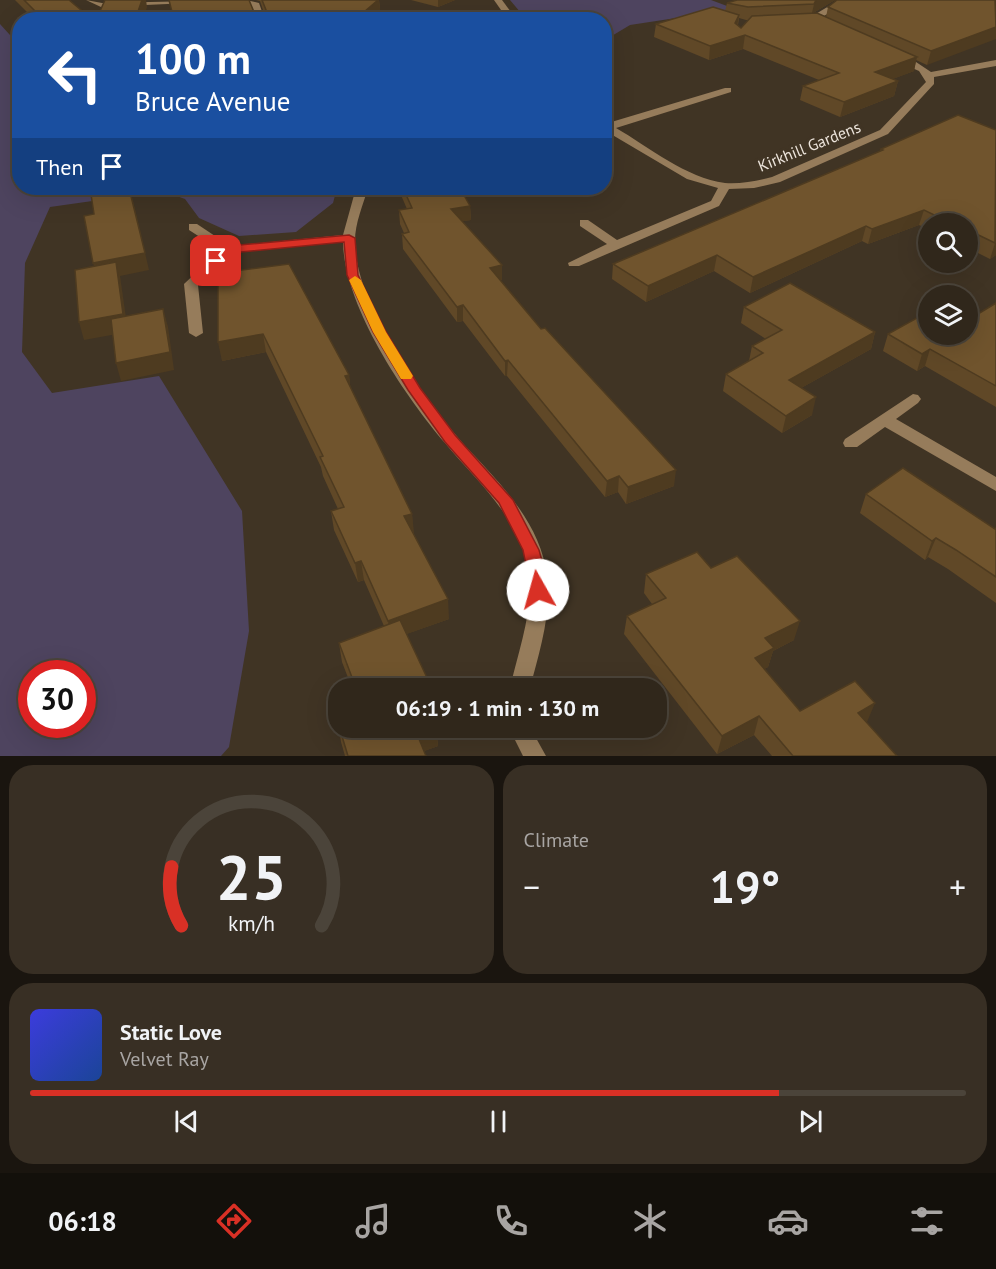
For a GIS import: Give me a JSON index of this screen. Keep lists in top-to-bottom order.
{
  "streets": {
    "street": ["Kirkhill Gardens"]
  },
  "page": {
    "turn": ["100 m", "Bruce Avenue"],
    "then": "Then",
    "limit": "30",
    "trip": "06:19 · 1 min · 130 m",
    "tile": "Climate",
    "heat": ["−", "19°", "+"],
    "song": ["Static Love", "Velvet Ray"],
    "tabs": "06:18",
    "gauge": ["25", "km/h"]
  }
}
